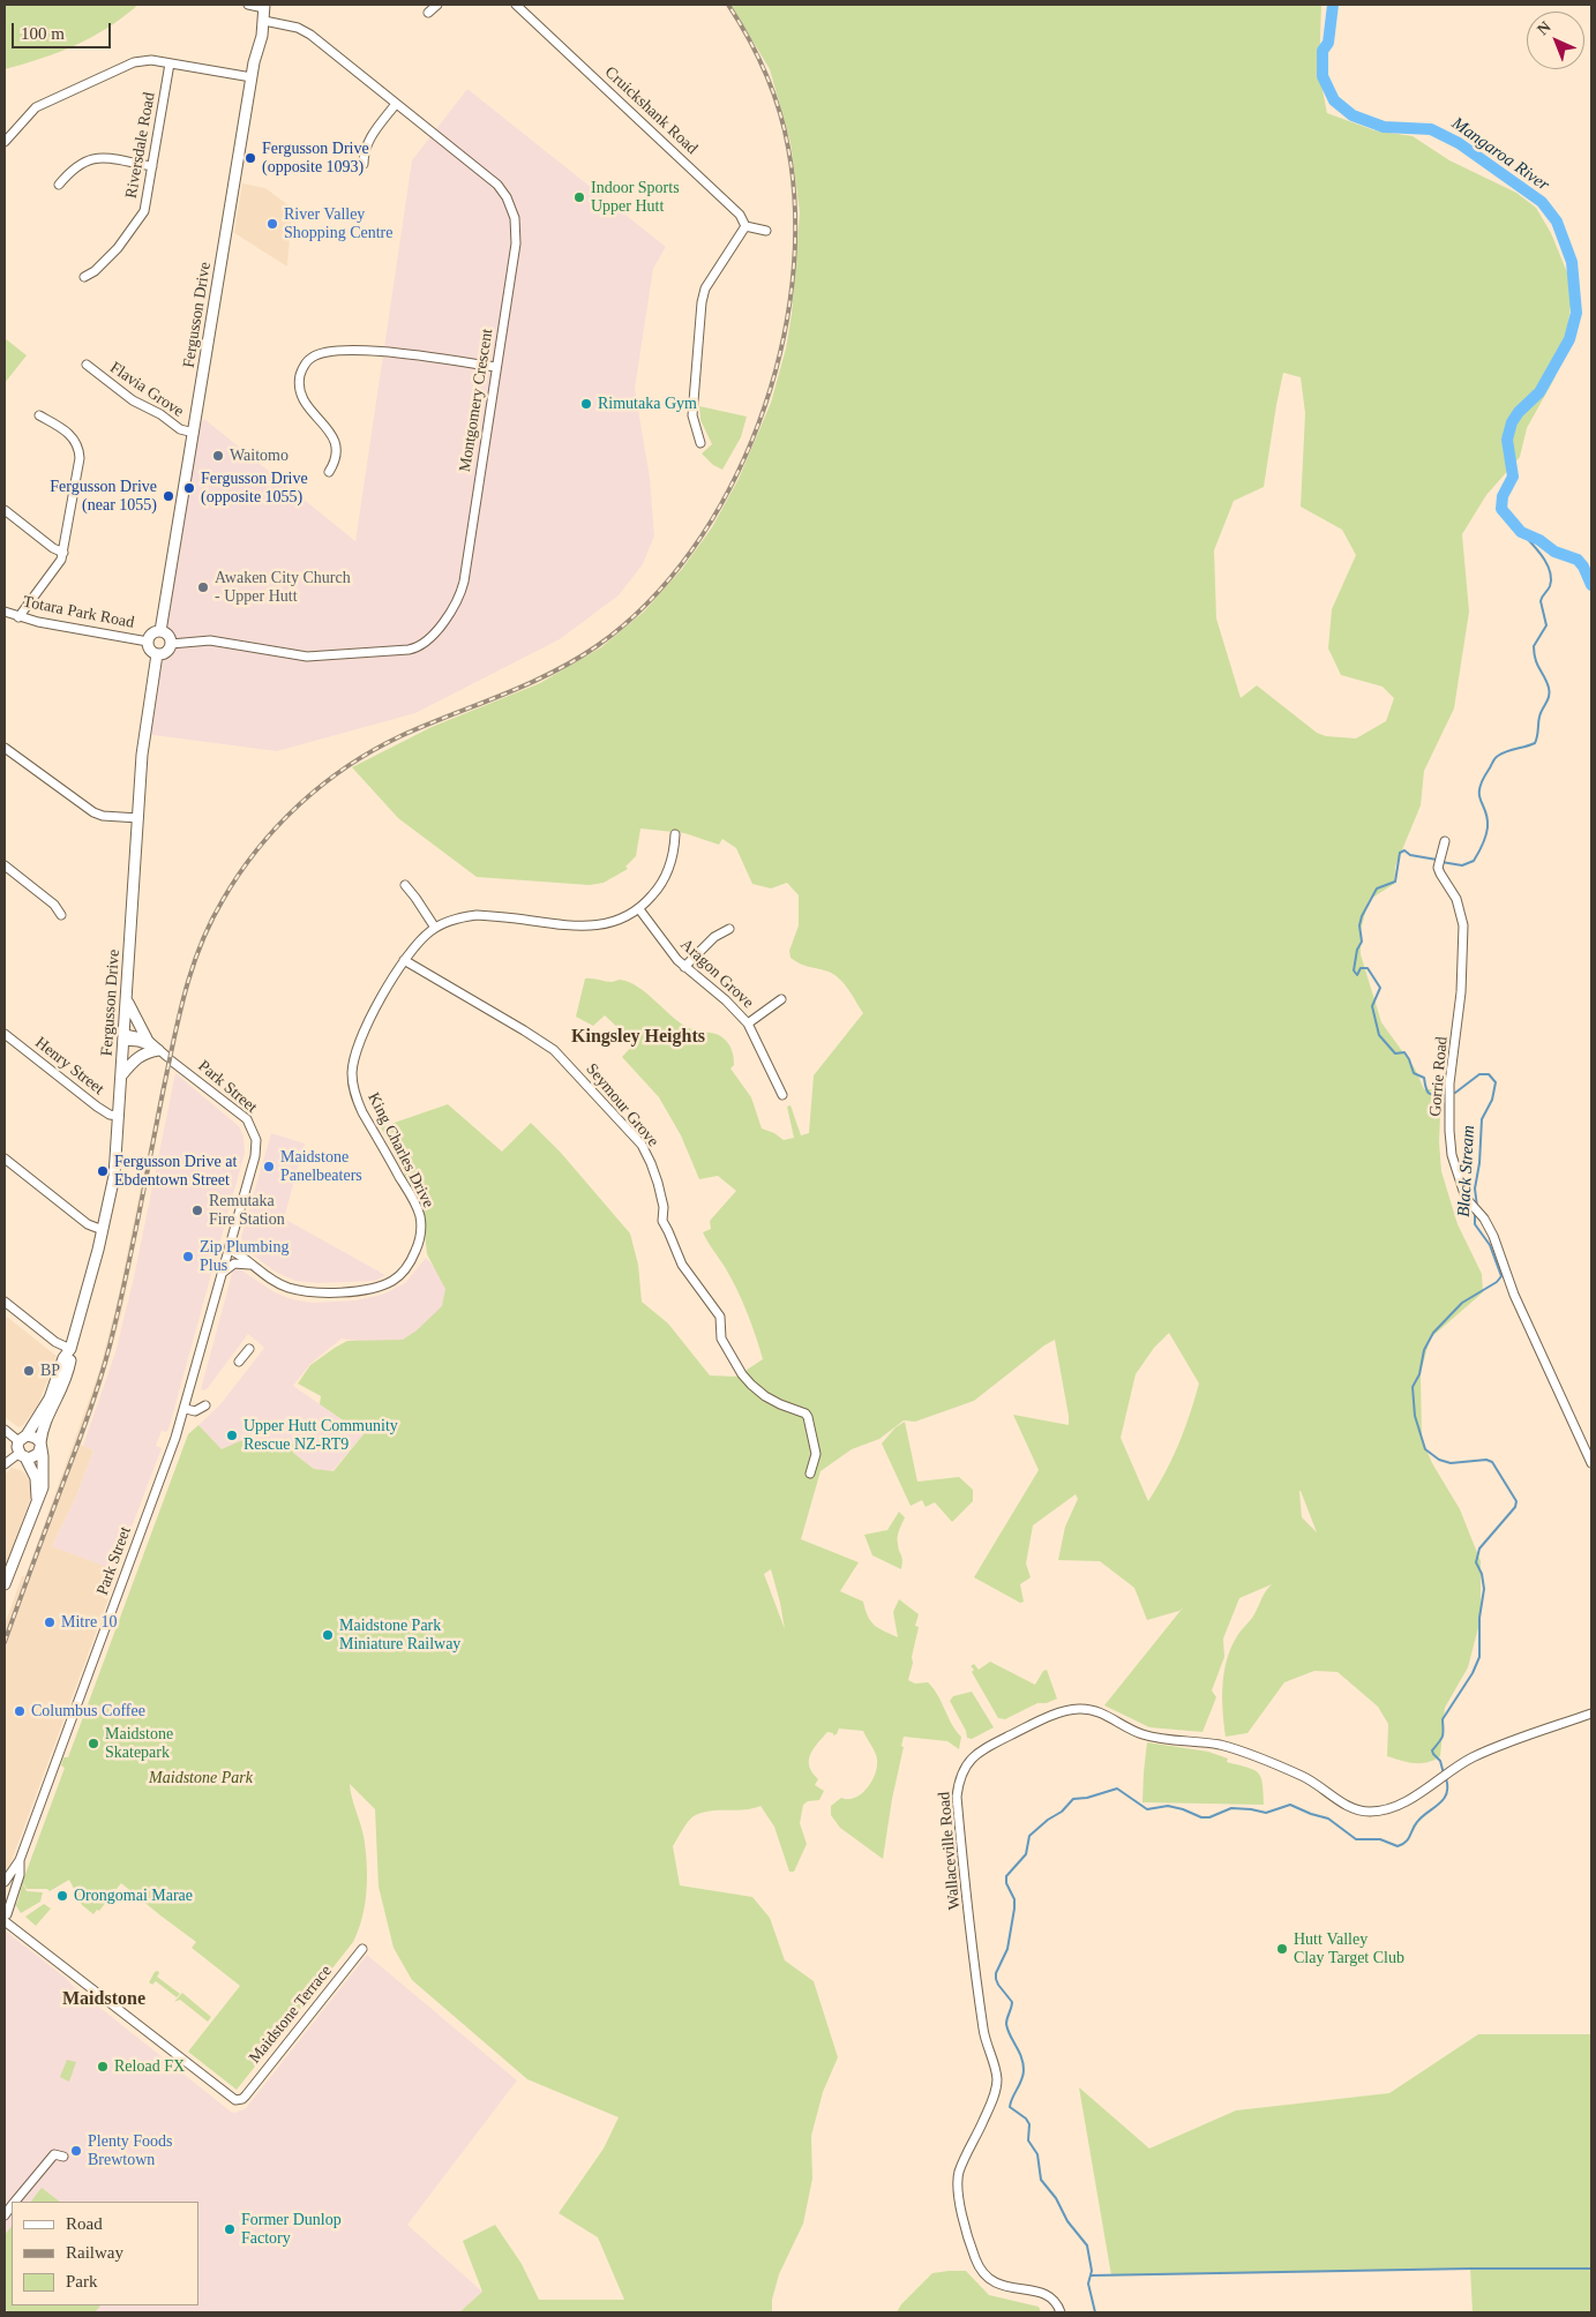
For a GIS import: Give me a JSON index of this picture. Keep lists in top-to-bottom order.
{
  "streets": {
    "main road": ["Fergusson Drive"],
    "street": [
      "Cruickshank Road",
      "Riversdale Road",
      "Flavia Grove",
      "Montgomery Crescent",
      "Totara Park Road",
      "Aragon Grove",
      "Henry Street",
      "Gorrie Road",
      "Park Street",
      "Seymour Grove",
      "King Charles Drive",
      "Wallaceville Road",
      "Maidstone Terrace"
    ]
  },
  "crossings": [
    ["Fergusson Drive", "Flavia Grove"],
    ["Fergusson Drive", "Montgomery Crescent"],
    ["Fergusson Drive", "Totara Park Road"],
    ["Fergusson Drive", "Henry Street"],
    ["Fergusson Drive", "Park Street"],
    ["Montgomery Crescent", "Totara Park Road"],
    ["Aragon Grove", "King Charles Drive"],
    ["Park Street", "King Charles Drive"],
    ["Seymour Grove", "King Charles Drive"]
  ],
  "districts": ["Kingsley Heights", "Maidstone"],
  "water": ["Mangaroa River", "Black Stream"],
  "parks": ["Maidstone Park"],
  "places": [
    "Fergusson Drive (opposite 1093)",
    "Indoor Sports Upper Hutt",
    "River Valley Shopping Centre",
    "Rimutaka Gym",
    "Waitomo",
    "Fergusson Drive (opposite 1055)",
    "Fergusson Drive (near 1055)",
    "Awaken City Church - Upper Hutt",
    "Maidstone Panelbeaters",
    "Fergusson Drive at Ebdentown Street",
    "Remutaka Fire Station",
    "Zip Plumbing Plus",
    "BP",
    "Upper Hutt Community Rescue NZ-RT9",
    "Mitre 10",
    "Maidstone Park Miniature Railway",
    "Columbus Coffee",
    "Maidstone Skatepark",
    "Orongomai Marae",
    "Hutt Valley Clay Target Club",
    "Reload FX",
    "Plenty Foods Brewtown",
    "Former Dunlop Factory"
  ],
  "legend": ["Road", "Railway", "Park"],
  "scale_bar": "100 m",
  "north": "top left"
}
